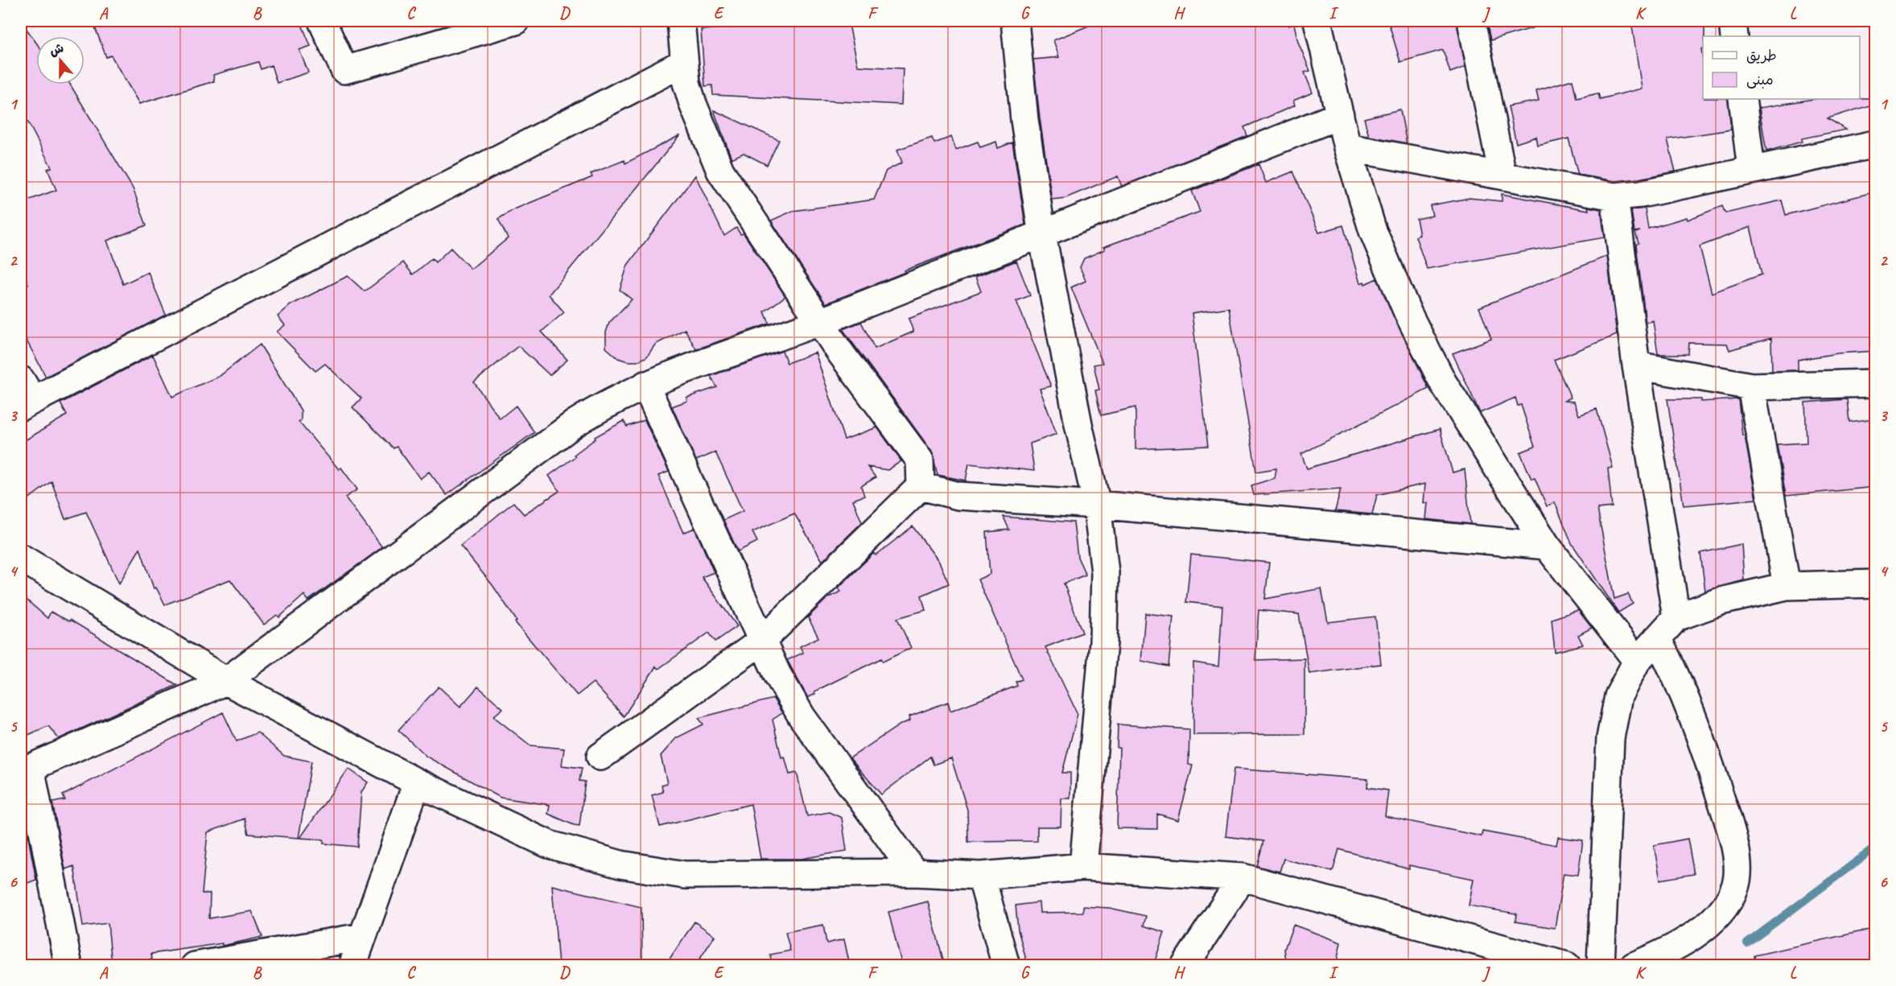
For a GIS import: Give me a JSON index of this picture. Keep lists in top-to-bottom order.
{
  "legend": ["طريق", "مبنى"],
  "north": "top",
  "grid": {
    "columns": [
      "A",
      "B",
      "C",
      "D",
      "E",
      "F",
      "G",
      "H",
      "I",
      "J",
      "K",
      "L"
    ],
    "rows": [
      "1",
      "2",
      "3",
      "4",
      "5",
      "6"
    ]
  }
}
